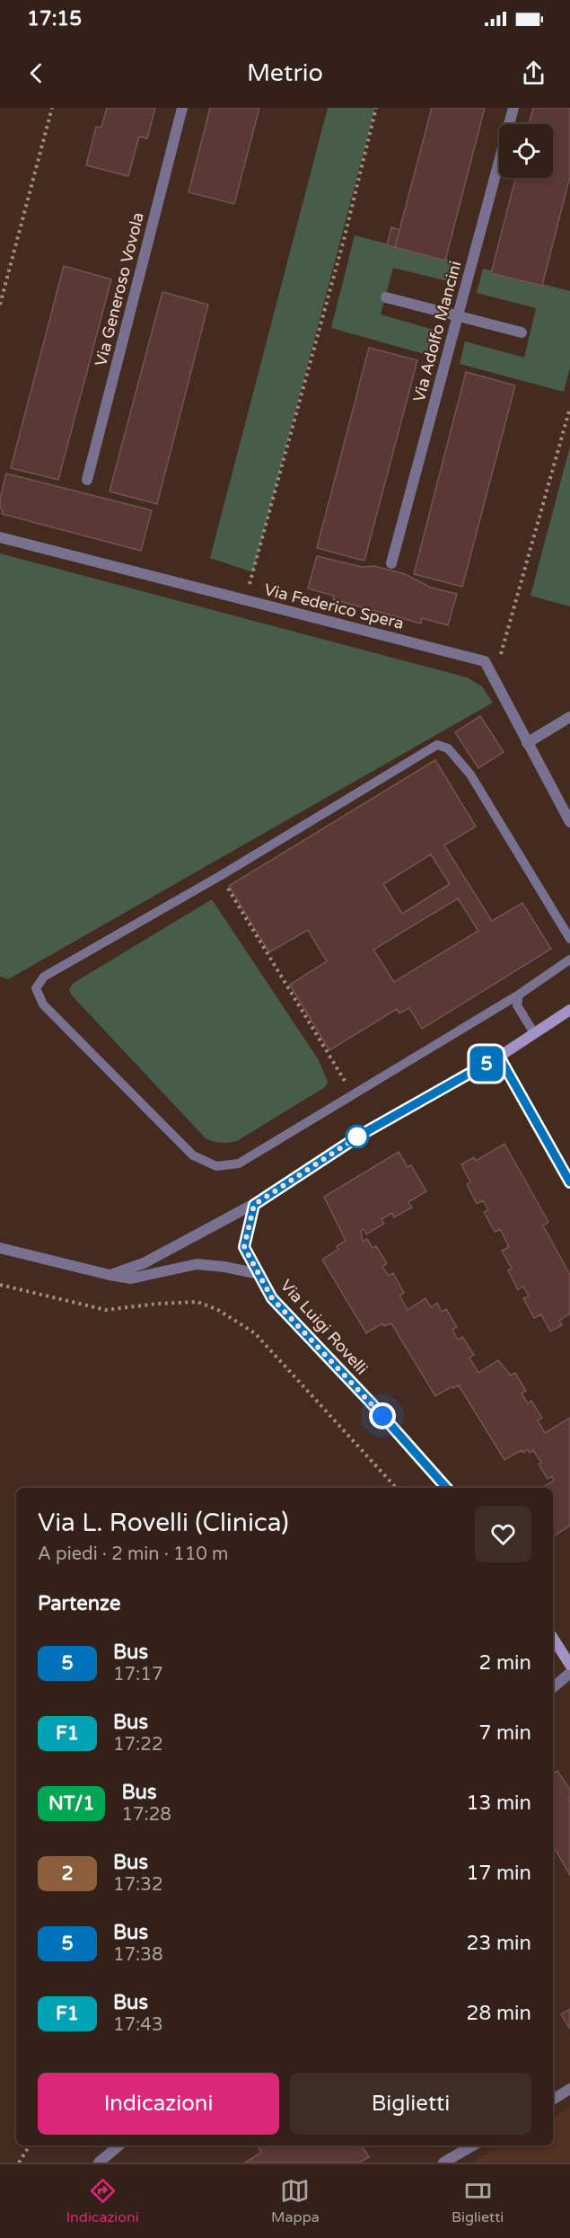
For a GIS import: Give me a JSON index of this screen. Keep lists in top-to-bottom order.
{
  "streets": {
    "street": [
      "Via Generoso Vovola",
      "Via Adolfo Mancini",
      "Via Federico Spera",
      "Via Luigi Rovelli"
    ]
  },
  "lines": ["bus line 5"],
  "page": {
    "status": "17:15",
    "header": "Metrio",
    "on_map": "5",
    "heading": [
      ["Via L. Rovelli (Clinica)", "A piedi · 2 min · 110 m"],
      "Partenze"
    ],
    "list": [
      {
        "mark": "5",
        "name": "Bus",
        "note": "17:17",
        "value": "2 min"
      },
      {
        "mark": "F1",
        "name": "Bus",
        "note": "17:22",
        "value": "7 min"
      },
      {
        "mark": "NT/1",
        "name": "Bus",
        "note": "17:28",
        "value": "13 min"
      },
      {
        "mark": "2",
        "name": "Bus",
        "note": "17:32",
        "value": "17 min"
      },
      {
        "mark": "5",
        "name": "Bus",
        "note": "17:38",
        "value": "23 min"
      },
      {
        "mark": "F1",
        "name": "Bus",
        "note": "17:43",
        "value": "28 min"
      }
    ],
    "buttons": ["Indicazioni", "Biglietti"],
    "tabs": ["Indicazioni", "Mappa", "Biglietti"]
  }
}
